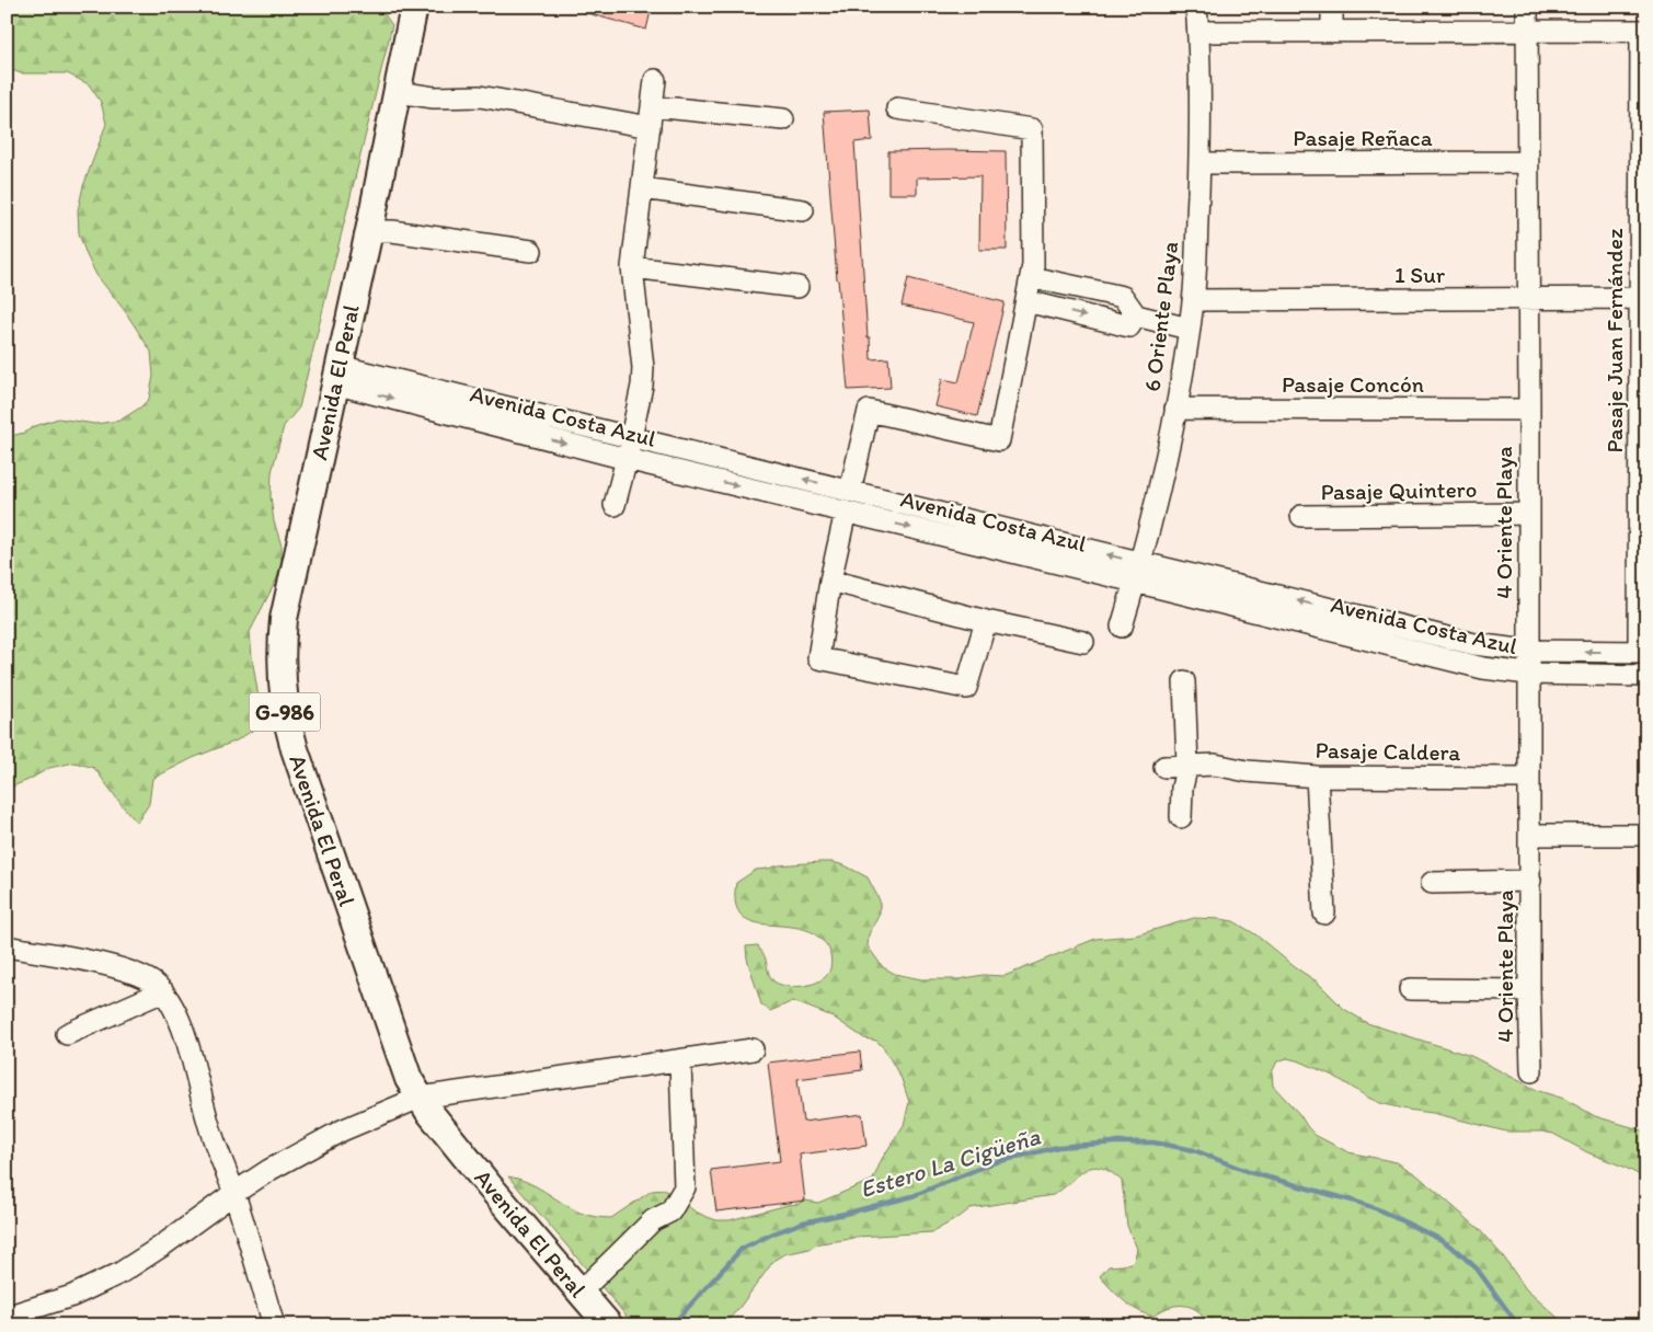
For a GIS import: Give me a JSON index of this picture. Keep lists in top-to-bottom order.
{
  "streets": {
    "main road": ["Avenida El Peral", "G-986"],
    "street": [
      "Pasaje Reñaca",
      "1 Sur",
      "6 Oriente Playa",
      "Pasaje Juan Fernández",
      "Pasaje Concón",
      "Avenida Costa Azul",
      "Pasaje Quintero",
      "4 Oriente Playa",
      "Pasaje Caldera"
    ]
  },
  "crossings": [
    ["Pasaje Reñaca", "6 Oriente Playa"],
    ["Pasaje Reñaca", "4 Oriente Playa"],
    ["1 Sur", "6 Oriente Playa"],
    ["1 Sur", "Pasaje Juan Fernández"],
    ["1 Sur", "4 Oriente Playa"],
    ["6 Oriente Playa", "Pasaje Concón"],
    ["6 Oriente Playa", "Avenida Costa Azul"],
    ["Pasaje Juan Fernández", "Avenida Costa Azul"],
    ["Avenida El Peral", "Avenida Costa Azul"],
    ["Pasaje Concón", "4 Oriente Playa"],
    ["Avenida Costa Azul", "4 Oriente Playa"],
    ["Pasaje Quintero", "4 Oriente Playa"],
    ["4 Oriente Playa", "Pasaje Caldera"]
  ],
  "water": ["Estero La Cigüeña"]
}
